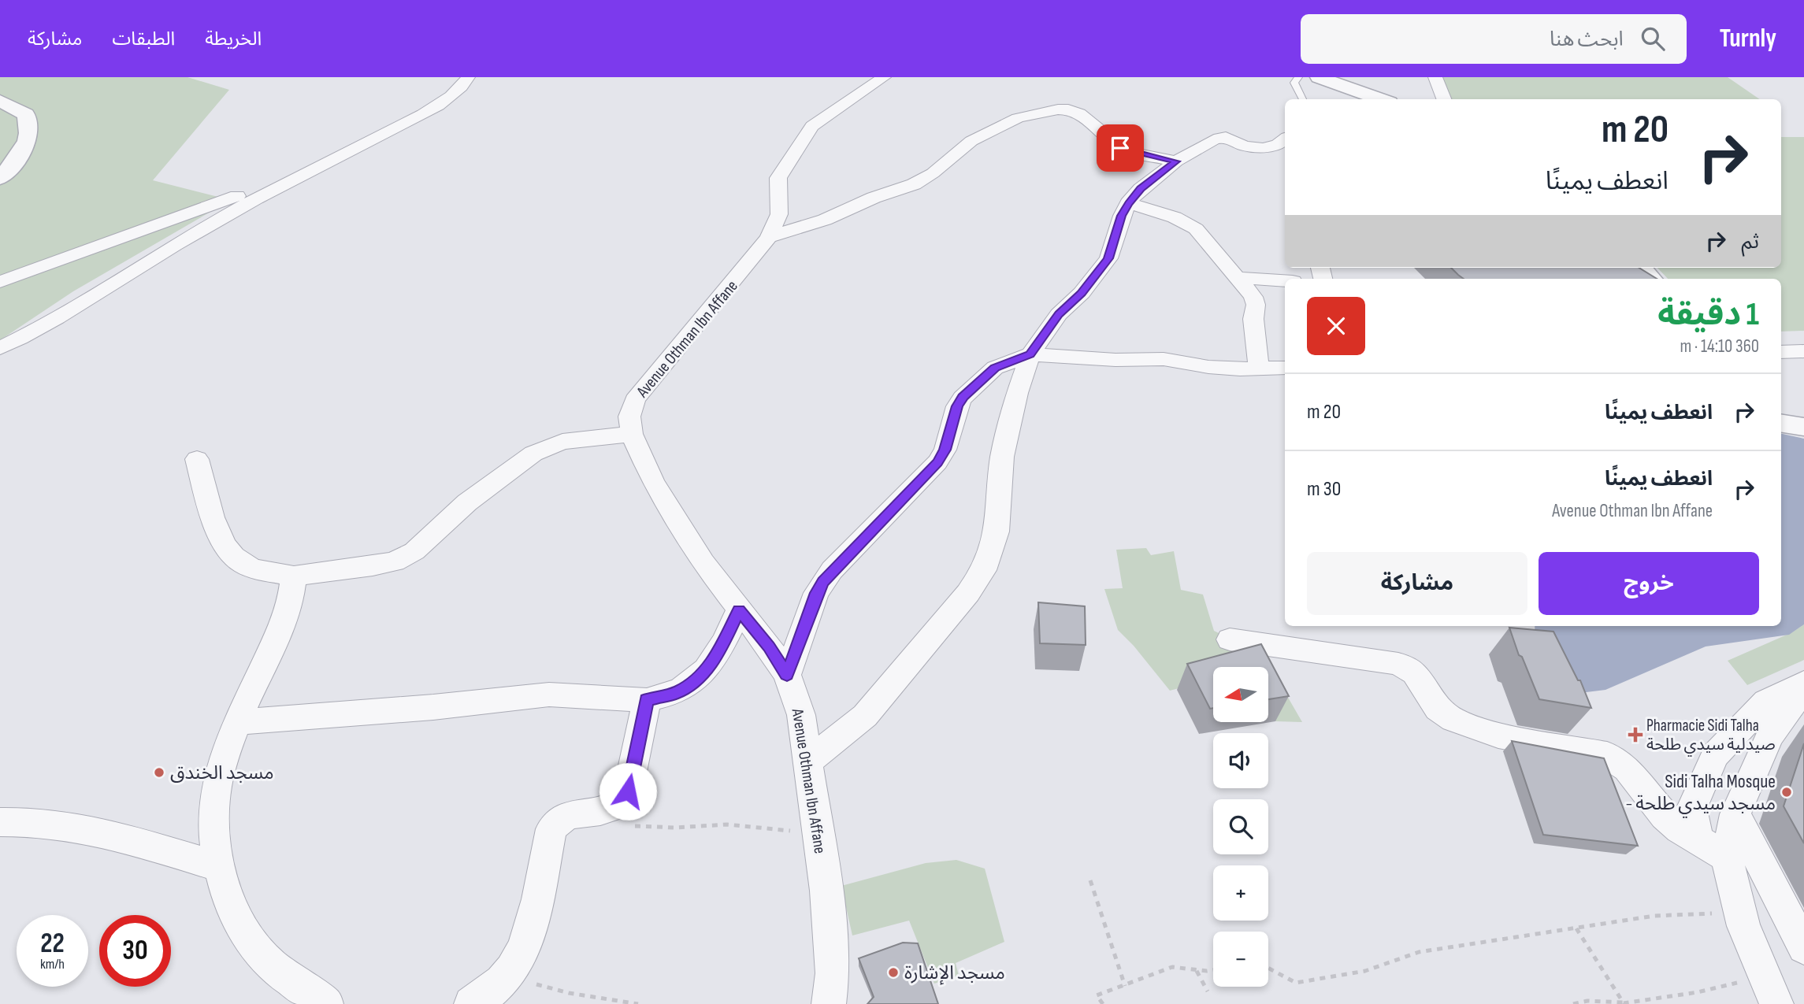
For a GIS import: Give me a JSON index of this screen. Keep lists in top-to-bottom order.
{
  "streets": {
    "street": ["Avenue Othman Ibn Affane"]
  },
  "places": {
    "health": ["Pharmacie Sidi Talha صيدلية سيدي طلحة"],
    "other": ["مسجد الخندق", "Sidi Talha Mosque - مسجد سيدي طلحة", "مسجد الإشارة"]
  },
  "north": "left",
  "page": {
    "header": "Turnly",
    "search": "ابحث هنا",
    "nav": ["الخريطة", "الطبقات", "مشاركة"],
    "turn": ["20 m", "انعطف يمينًا"],
    "then": "ثم",
    "heading": ["1 دقيقة", "360 m · 14:10"],
    "list": [
      {
        "name": "انعطف يمينًا",
        "value": "20 m"
      },
      {
        "name": "انعطف يمينًا",
        "note": "Avenue Othman Ibn Affane",
        "value": "30 m"
      }
    ],
    "buttons": ["خروج", "مشاركة"],
    "map_buttons": ["+", "−"],
    "speed": "22 km/h",
    "limit": "30"
  }
}
